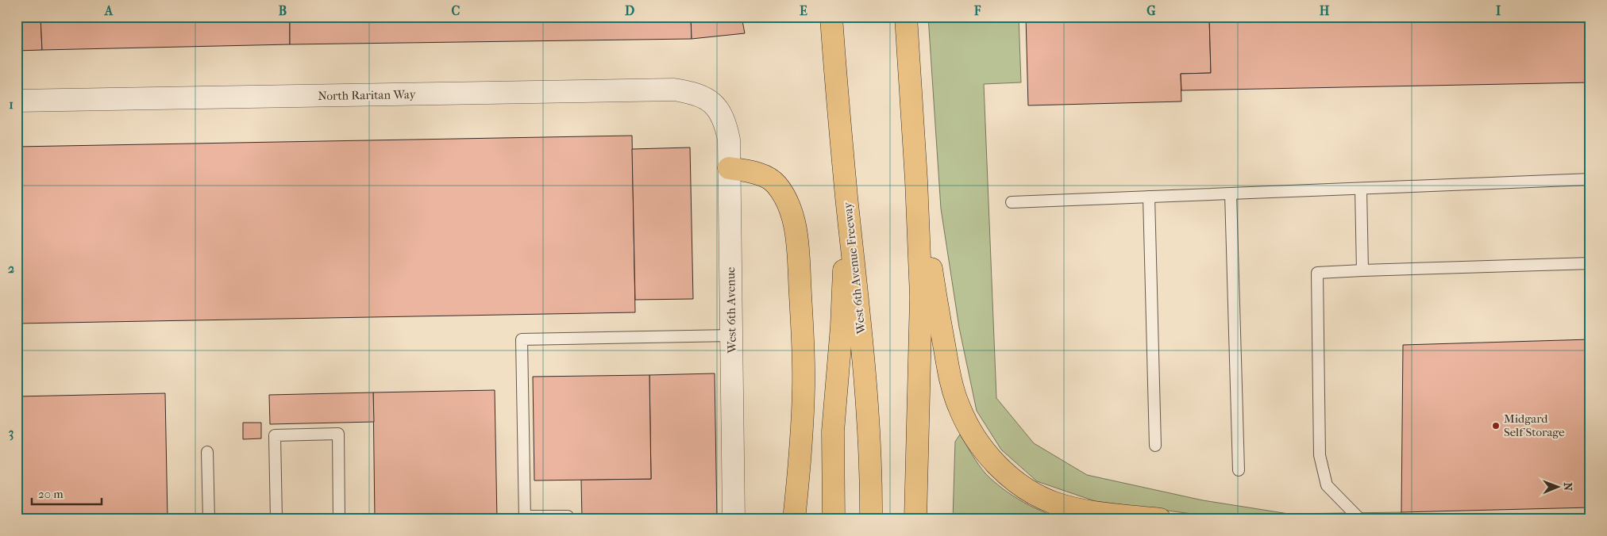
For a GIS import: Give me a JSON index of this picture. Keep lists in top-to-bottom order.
{
  "streets": {
    "highway": ["West 6th Avenue Freeway"],
    "street": ["North Raritan Way", "West 6th Avenue"]
  },
  "crossings": [
    ["North Raritan Way", "West 6th Avenue"]
  ],
  "places": ["Midgard Self Storage"],
  "scale_bar": "20 m",
  "north": "right",
  "grid": {
    "columns": [
      "A",
      "B",
      "C",
      "D",
      "E",
      "F",
      "G",
      "H",
      "I"
    ],
    "rows": ["1", "2", "3"]
  }
}
